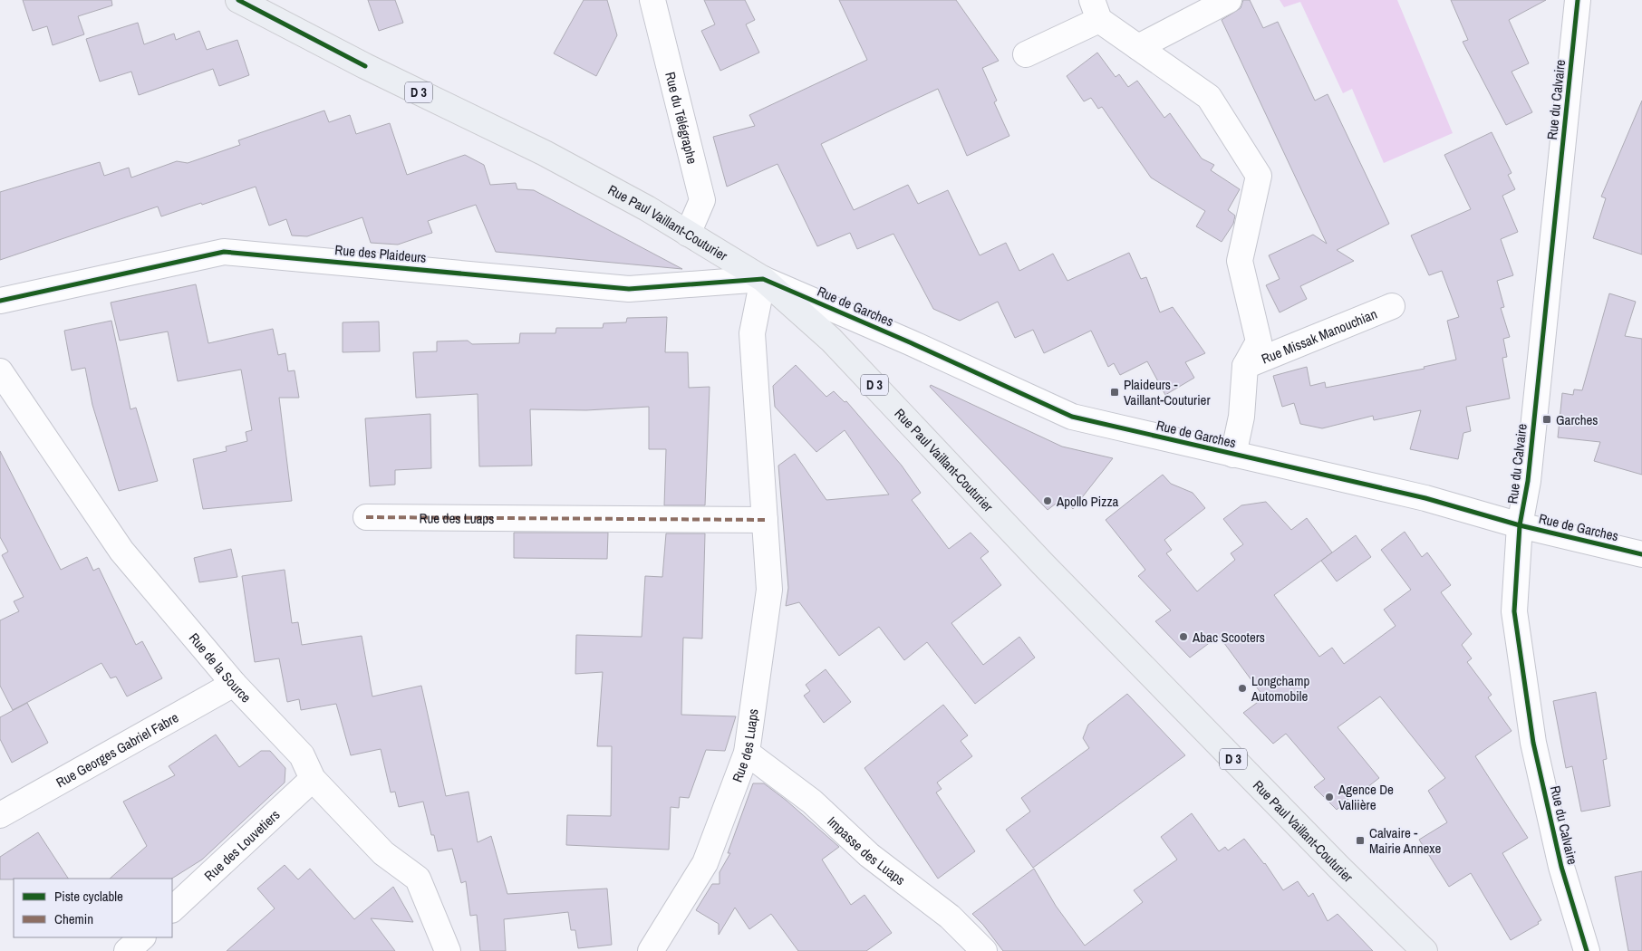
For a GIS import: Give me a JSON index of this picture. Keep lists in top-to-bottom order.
{
  "streets": {
    "main road": ["D 3", "Rue Paul Vaillant-Couturier"],
    "street": [
      "Rue du Calvaire",
      "Rue du Télégraphe",
      "Rue des Plaideurs",
      "Rue de Garches",
      "Rue Missak Manouchian",
      "Rue des Luaps",
      "Rue de la Source",
      "Rue Georges Gabriel Fabre",
      "Rue des Louvetiers",
      "Impasse des Luaps"
    ]
  },
  "crossings": [
    ["Rue du Calvaire", "Rue de Garches"],
    ["Rue du Télégraphe", "Rue Paul Vaillant-Couturier"],
    ["Rue Paul Vaillant-Couturier", "Rue des Plaideurs"],
    ["Rue Paul Vaillant-Couturier", "Rue de Garches"],
    ["Rue Paul Vaillant-Couturier", "Rue des Luaps"],
    ["Rue des Plaideurs", "Rue de Garches"],
    ["Rue des Plaideurs", "Rue des Luaps"],
    ["Rue de Garches", "Rue Missak Manouchian"],
    ["Rue de Garches", "Rue des Luaps"],
    ["Rue des Luaps", "Impasse des Luaps"],
    ["Rue de la Source", "Rue Georges Gabriel Fabre"],
    ["Rue de la Source", "Rue des Louvetiers"]
  ],
  "places": {
    "transit": ["Plaideurs - Vaillant-Couturier", "Garches", "Calvaire - Mairie Annexe"],
    "other": [
      "Apollo Pizza",
      "Abac Scooters",
      "Longchamp Automobile",
      "Agence De Valiière"
    ]
  },
  "legend": ["Piste cyclable", "Chemin"]
}
